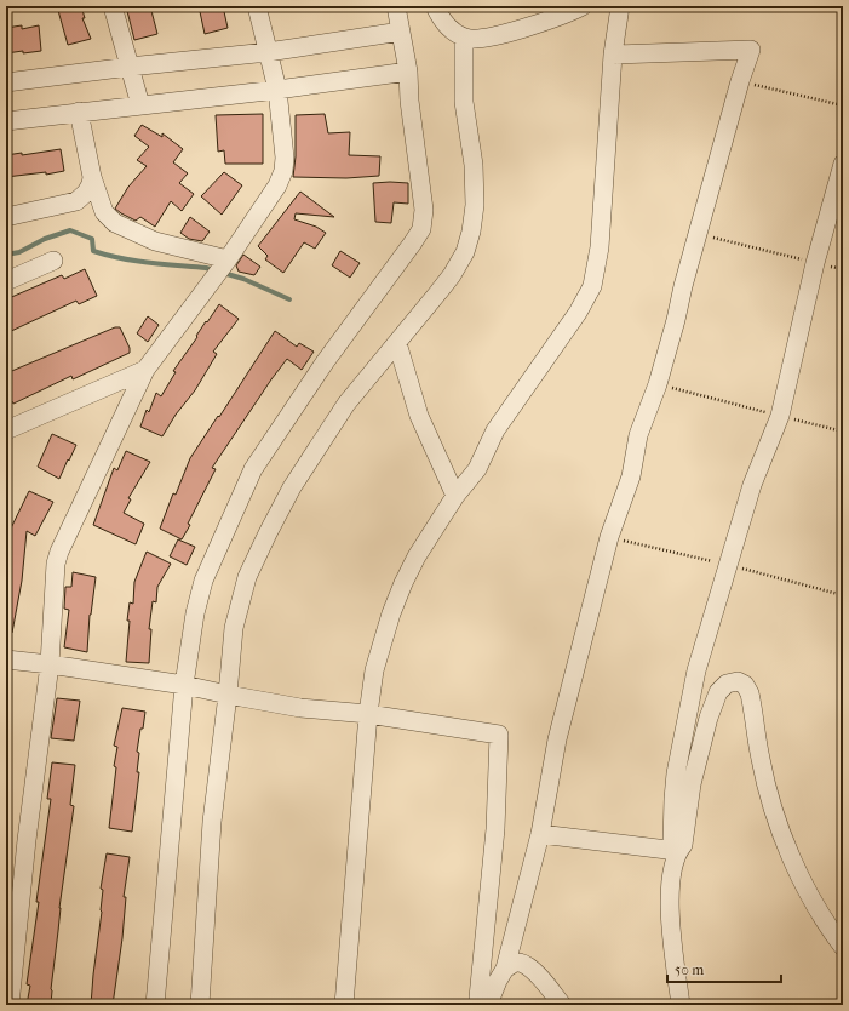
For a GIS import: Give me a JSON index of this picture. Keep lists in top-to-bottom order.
{
  "scale_bar": "50 m"
}
